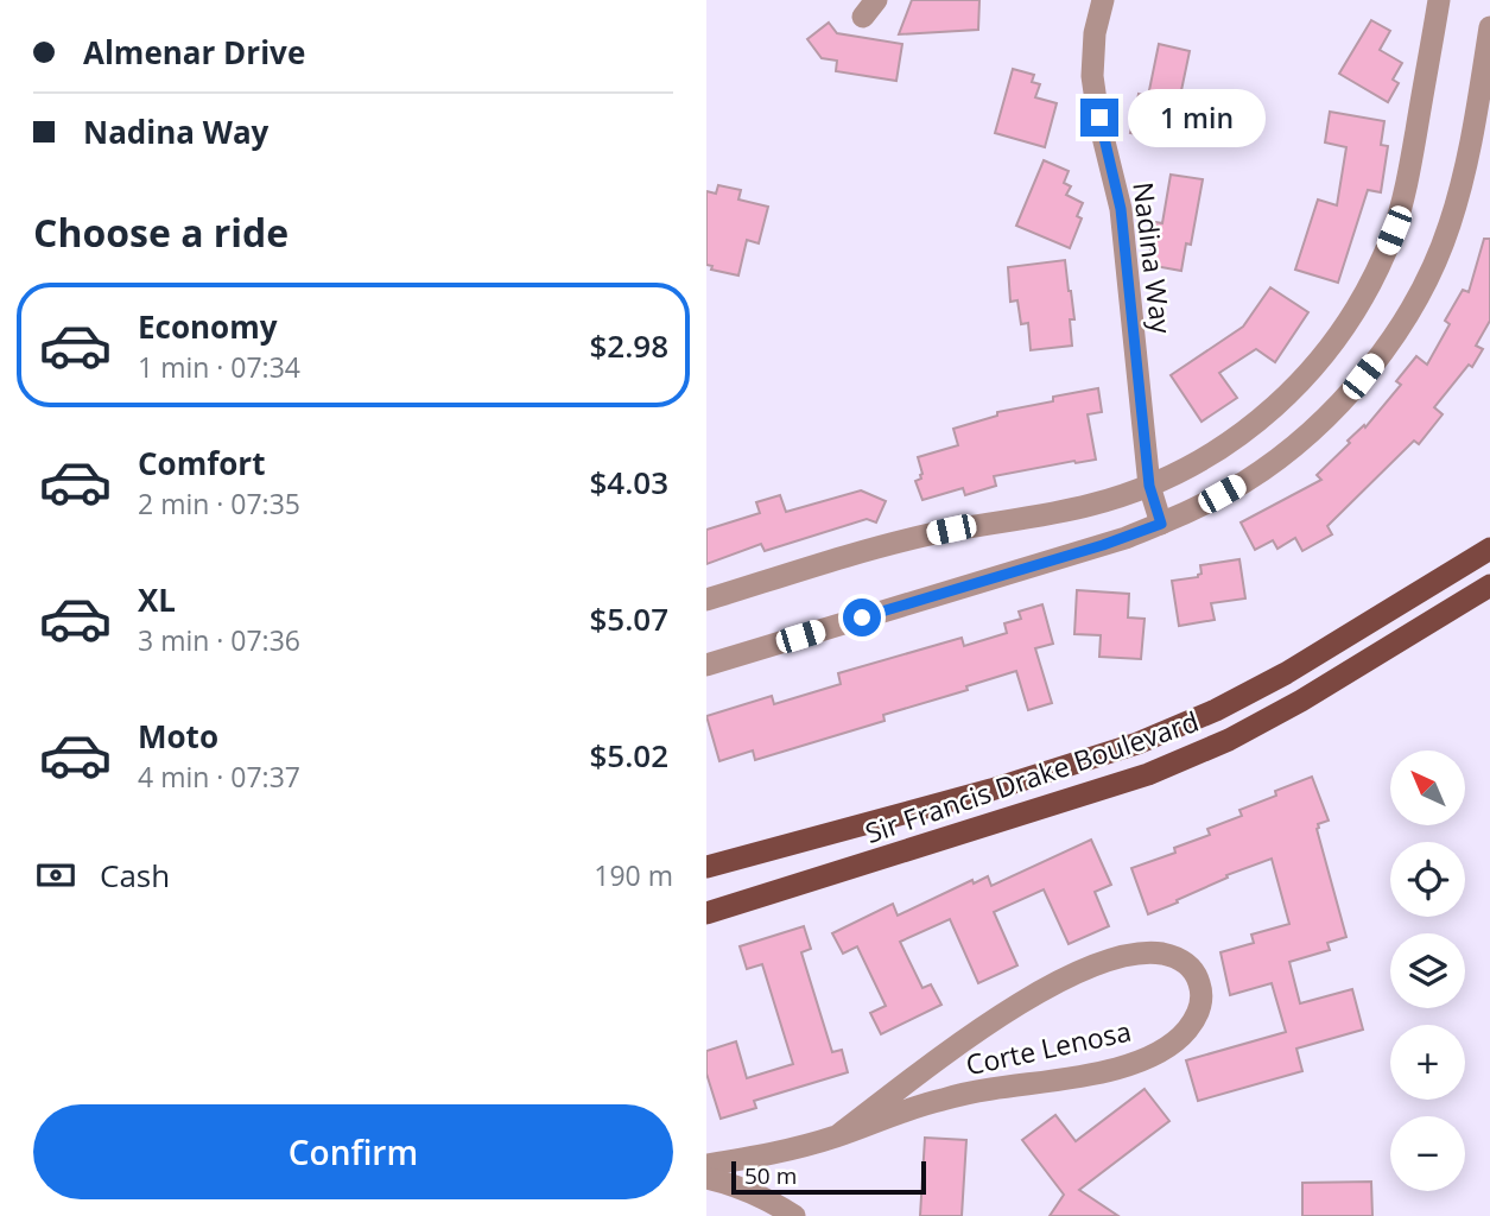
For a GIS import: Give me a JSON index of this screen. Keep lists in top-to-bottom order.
{
  "streets": {
    "main road": ["Sir Francis Drake Boulevard"],
    "street": ["Nadina Way", "Corte Lenosa"]
  },
  "scale_bar": "50 m",
  "north": "top left",
  "page": {
    "banner": ["Almenar Drive", "Nadina Way"],
    "bubble": "1 min",
    "heading": "Choose a ride",
    "list": [
      {
        "name": "Economy",
        "note": "1 min · 07:34",
        "value": "$2.98"
      },
      {
        "name": "Comfort",
        "note": "2 min · 07:35",
        "value": "$4.03"
      },
      {
        "name": "XL",
        "note": "3 min · 07:36",
        "value": "$5.07"
      },
      {
        "name": "Moto",
        "note": "4 min · 07:37",
        "value": "$5.02"
      }
    ],
    "map_buttons": ["+", "−"],
    "pay": ["Cash", "190 m"],
    "buttons": "Confirm",
    "scale": "50 m"
  }
}
